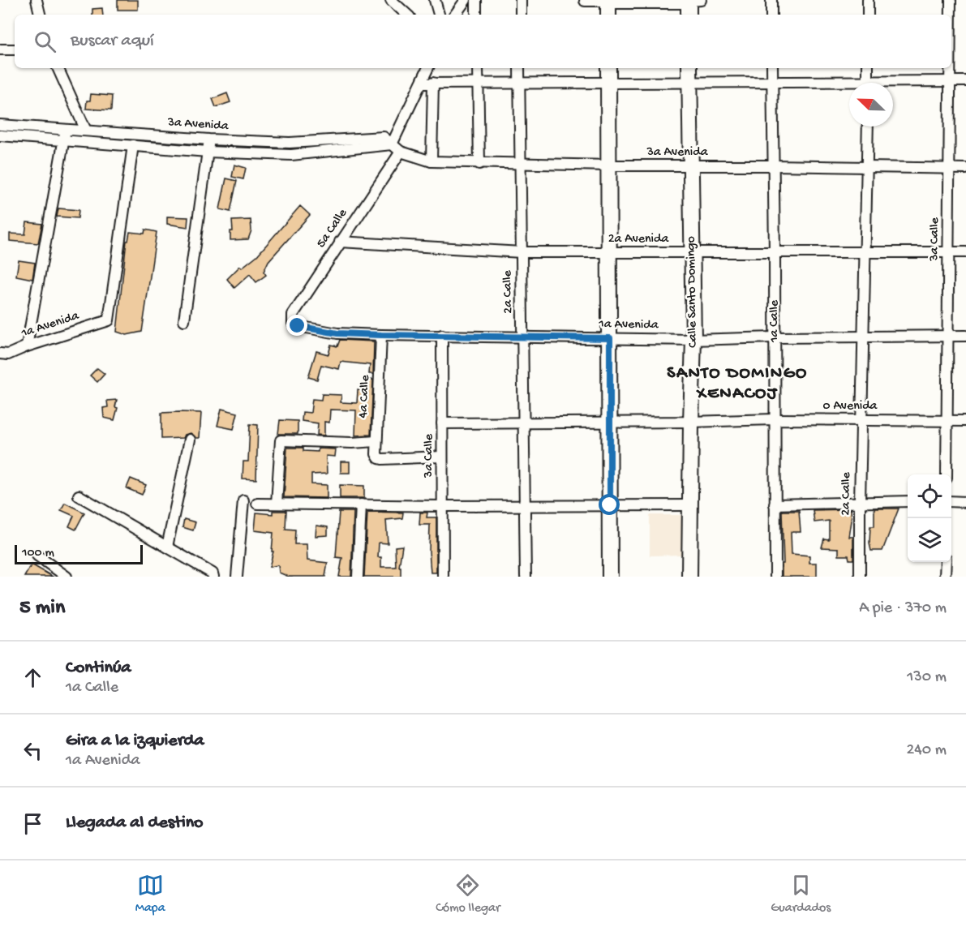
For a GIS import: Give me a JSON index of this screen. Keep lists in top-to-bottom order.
{
  "streets": {
    "main road": ["Calle Santo Domingo"],
    "street": [
      "3a Avenida",
      "5a Calle",
      "2a Avenida",
      "3a Calle",
      "2a Calle",
      "1a Calle",
      "1a Avenida",
      "4a Calle",
      "0 Avenida"
    ]
  },
  "crossings": [
    ["3a Avenida", "5a Calle"],
    ["3a Avenida", "3a Calle"],
    ["3a Avenida", "2a Calle"],
    ["3a Avenida", "Calle Santo Domingo"],
    ["3a Avenida", "1a Calle"],
    ["3a Avenida", "1a Avenida"],
    ["5a Calle", "2a Avenida"],
    ["5a Calle", "1a Avenida"],
    ["2a Avenida", "3a Calle"],
    ["2a Avenida", "2a Calle"],
    ["2a Avenida", "Calle Santo Domingo"],
    ["2a Avenida", "1a Calle"],
    ["3a Calle", "1a Avenida"],
    ["3a Calle", "4a Calle"],
    ["3a Calle", "0 Avenida"],
    ["2a Calle", "1a Avenida"],
    ["2a Calle", "0 Avenida"],
    ["Calle Santo Domingo", "1a Avenida"],
    ["Calle Santo Domingo", "0 Avenida"],
    ["1a Calle", "1a Avenida"],
    ["1a Calle", "0 Avenida"],
    ["1a Avenida", "4a Calle"]
  ],
  "districts": ["SANTO DOMINGO XENACOJ"],
  "scale_bar": "100 m",
  "north": "top left",
  "page": {
    "search": "Buscar aquí",
    "scale": "100 m",
    "heading": ["5 min", "A pie · 370 m"],
    "list": [
      ["Continúa", "1a Calle", "130 m"],
      ["Gira a la izquierda", "1a Avenida", "240 m"],
      "Llegada al destino"
    ],
    "nav": ["Mapa", "Cómo llegar", "Guardados"]
  }
}
